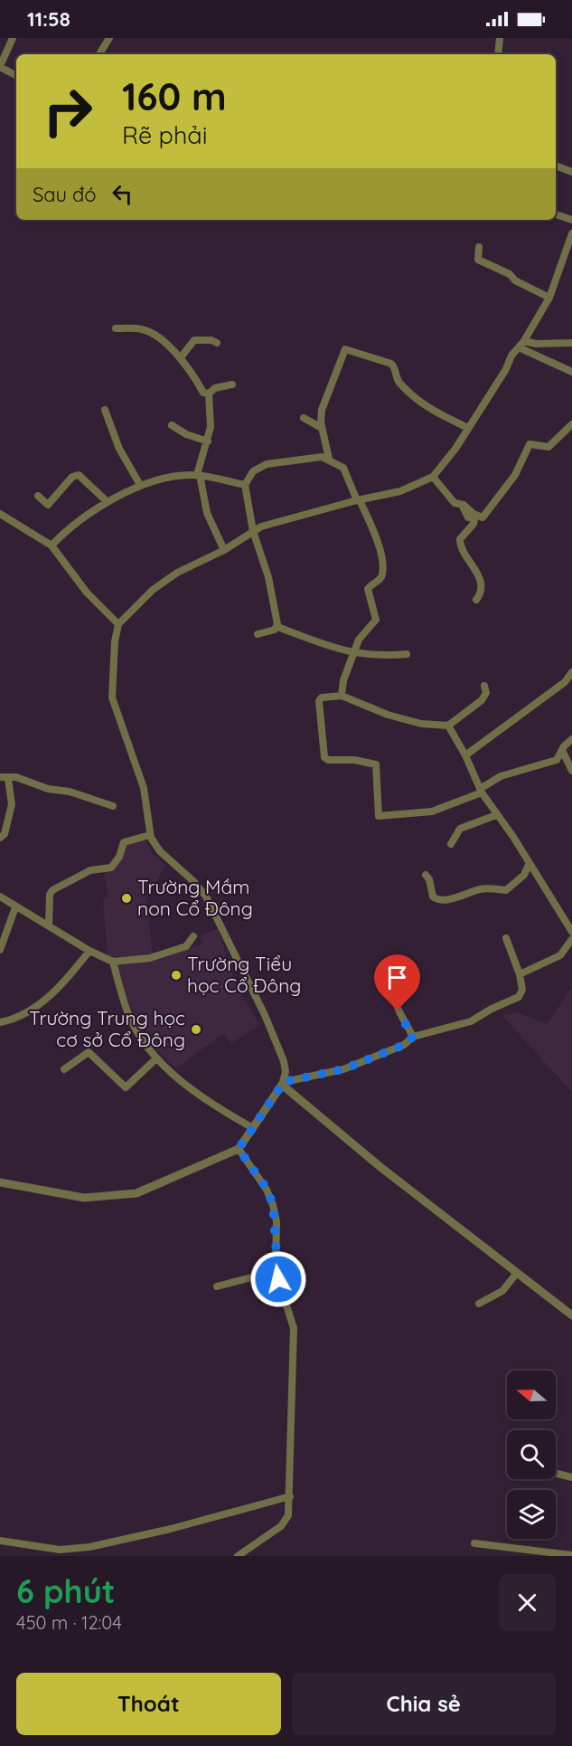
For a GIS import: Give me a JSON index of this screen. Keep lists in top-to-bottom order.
{
  "places": ["Trường Mầm non Cổ Đông", "Trường Tiểu học Cổ Đông", "Trường Trung học cơ sở Cổ Đông"],
  "north": "left",
  "page": {
    "status": "11:58",
    "turn": ["160 m", "Rẽ phải"],
    "then": "Sau đó",
    "heading": ["6 phút", "450 m · 12:04"],
    "buttons": ["Thoát", "Chia sẻ"]
  }
}
